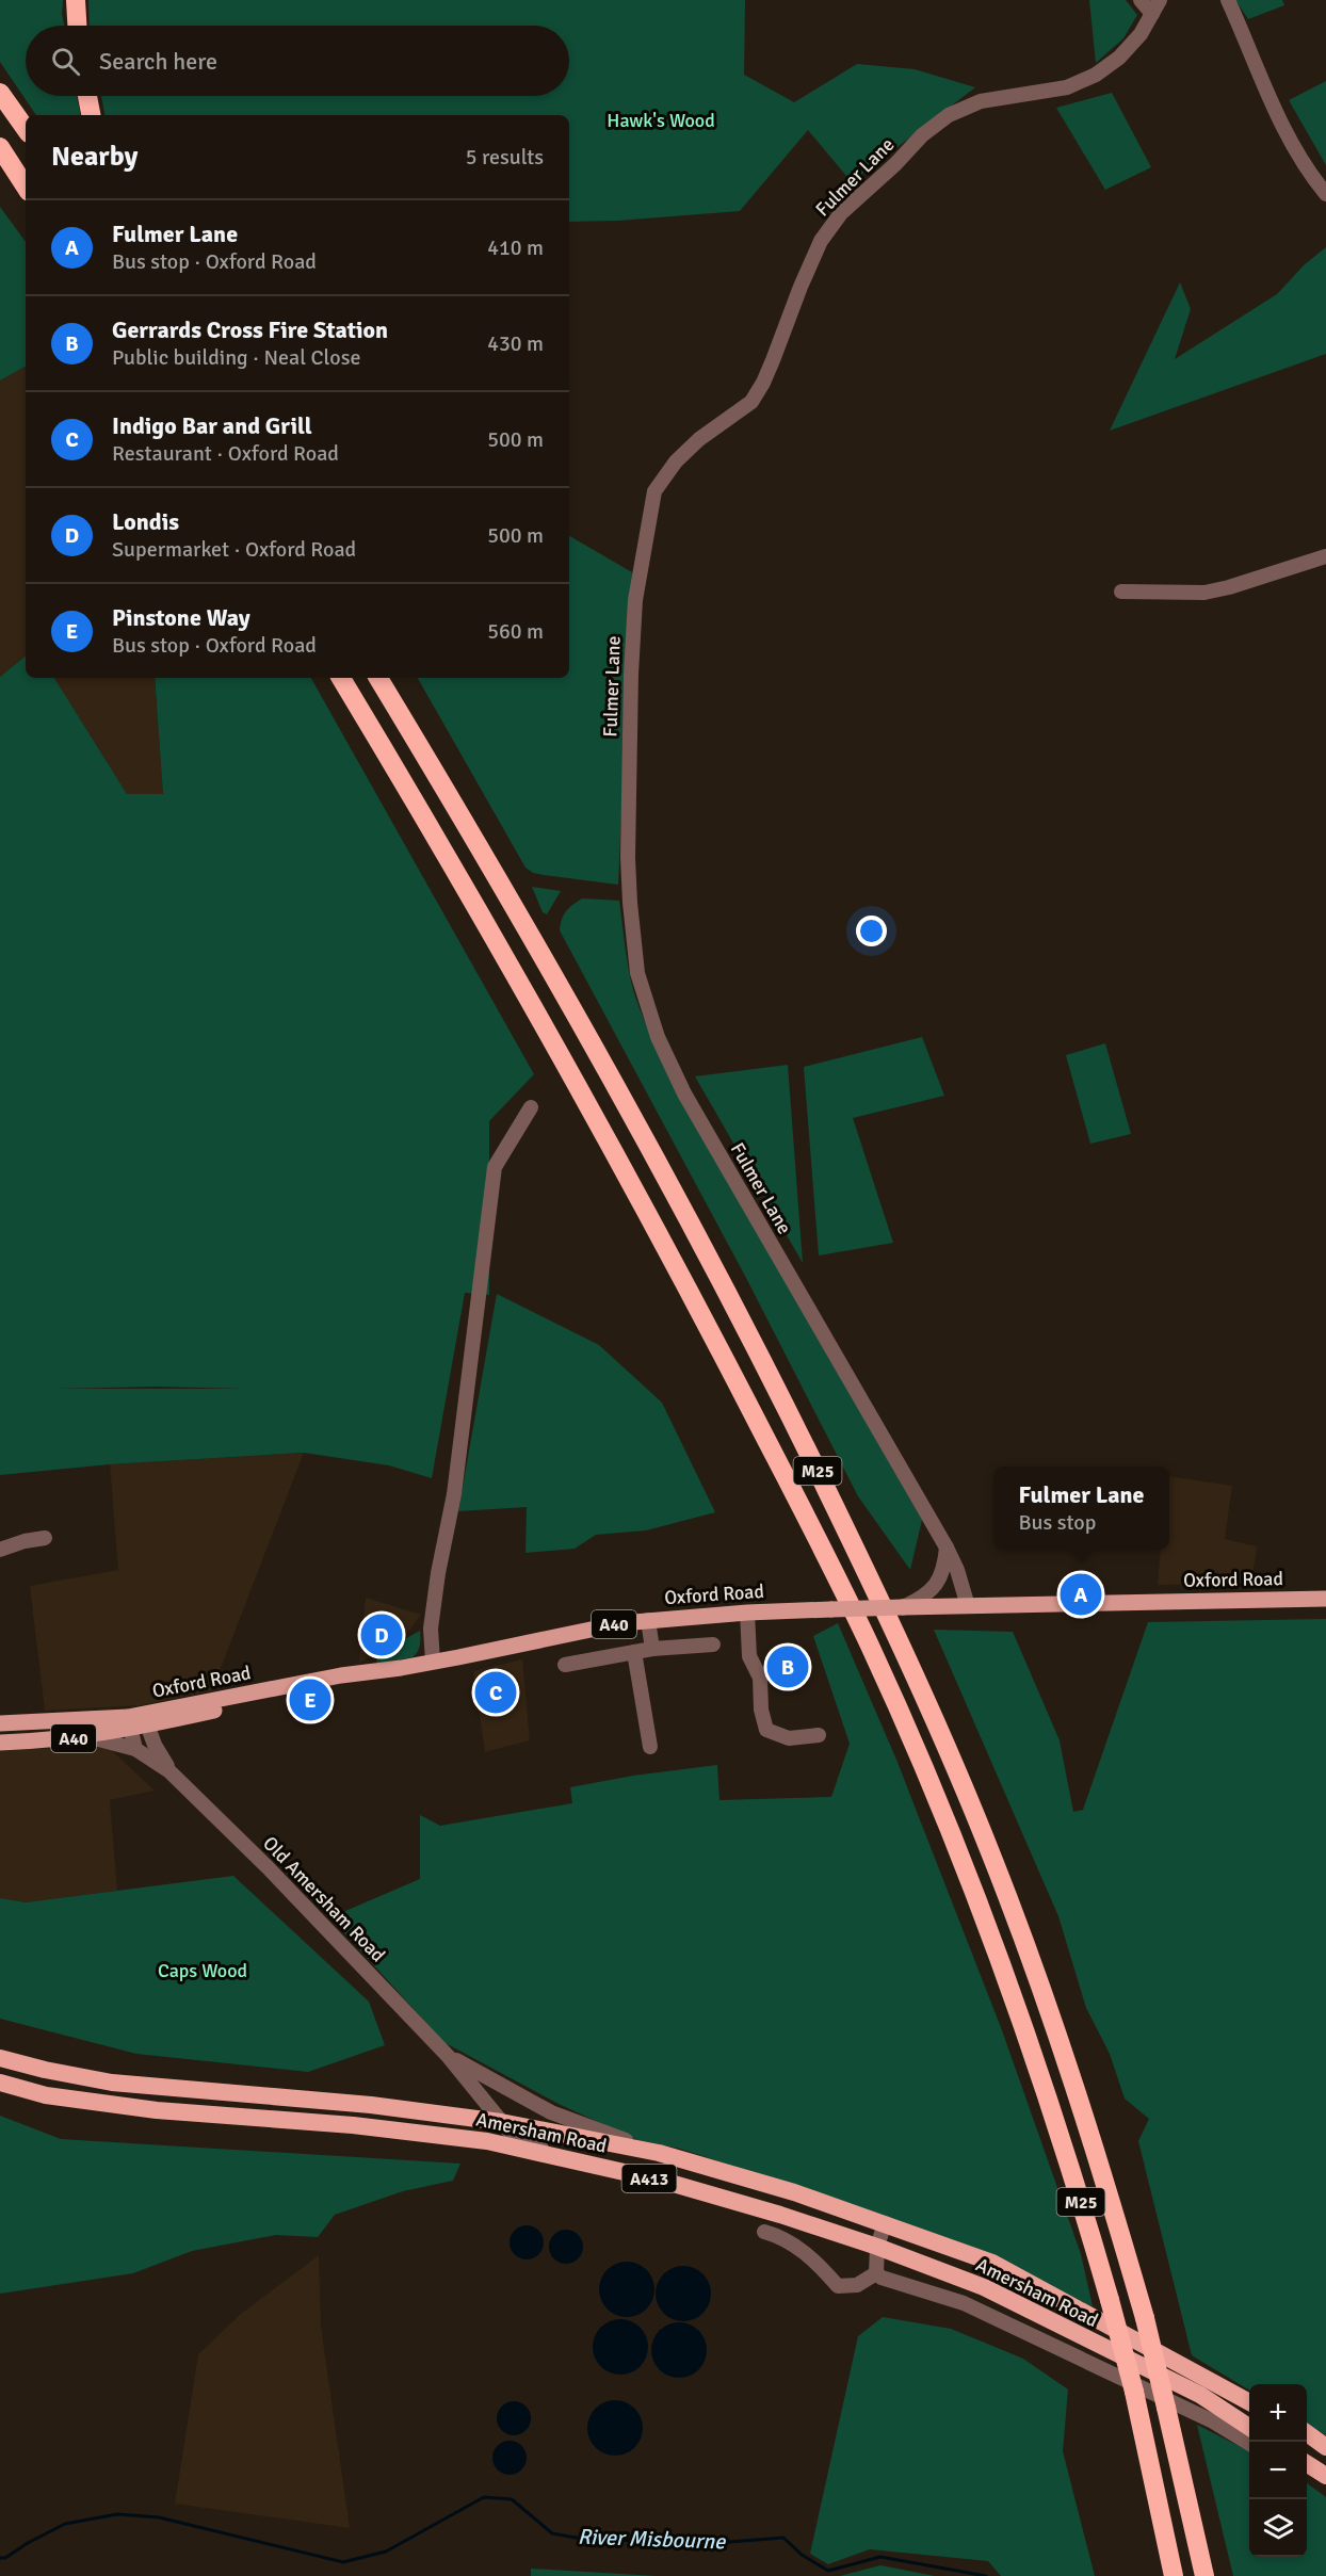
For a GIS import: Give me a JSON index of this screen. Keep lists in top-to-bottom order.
{
  "streets": {
    "highway": ["M25", "Amersham Road", "A413"],
    "main road": ["Oxford Road", "A40"],
    "street": ["Fulmer Lane", "Old Amersham Road"]
  },
  "crossings": [
    ["Fulmer Lane", "Oxford Road"],
    ["Oxford Road", "A40"],
    ["Oxford Road", "Old Amersham Road"],
    ["A40", "Old Amersham Road"],
    ["Old Amersham Road", "Amersham Road"],
    ["Old Amersham Road", "A413"]
  ],
  "water": ["River Misbourne"],
  "parks": ["Hawk's Wood", "Caps Wood"],
  "page": {
    "search": "Search here",
    "heading": ["Nearby", "5 results"],
    "list": [
      {
        "mark": "A",
        "name": "Fulmer Lane",
        "note": "Bus stop · Oxford Road",
        "value": "410 m"
      },
      {
        "mark": "B",
        "name": "Gerrards Cross Fire Station",
        "note": "Public building · Neal Close",
        "value": "430 m"
      },
      {
        "mark": "C",
        "name": "Indigo Bar and Grill",
        "note": "Restaurant · Oxford Road",
        "value": "500 m"
      },
      {
        "mark": "D",
        "name": "Londis",
        "note": "Supermarket · Oxford Road",
        "value": "500 m"
      },
      {
        "mark": "E",
        "name": "Pinstone Way",
        "note": "Bus stop · Oxford Road",
        "value": "560 m"
      }
    ],
    "popup": ["Fulmer Lane", "Bus stop"],
    "pins": [
      "A",
      "D",
      "B",
      "C",
      "E"
    ],
    "map_buttons": ["+", "−"]
  }
}
